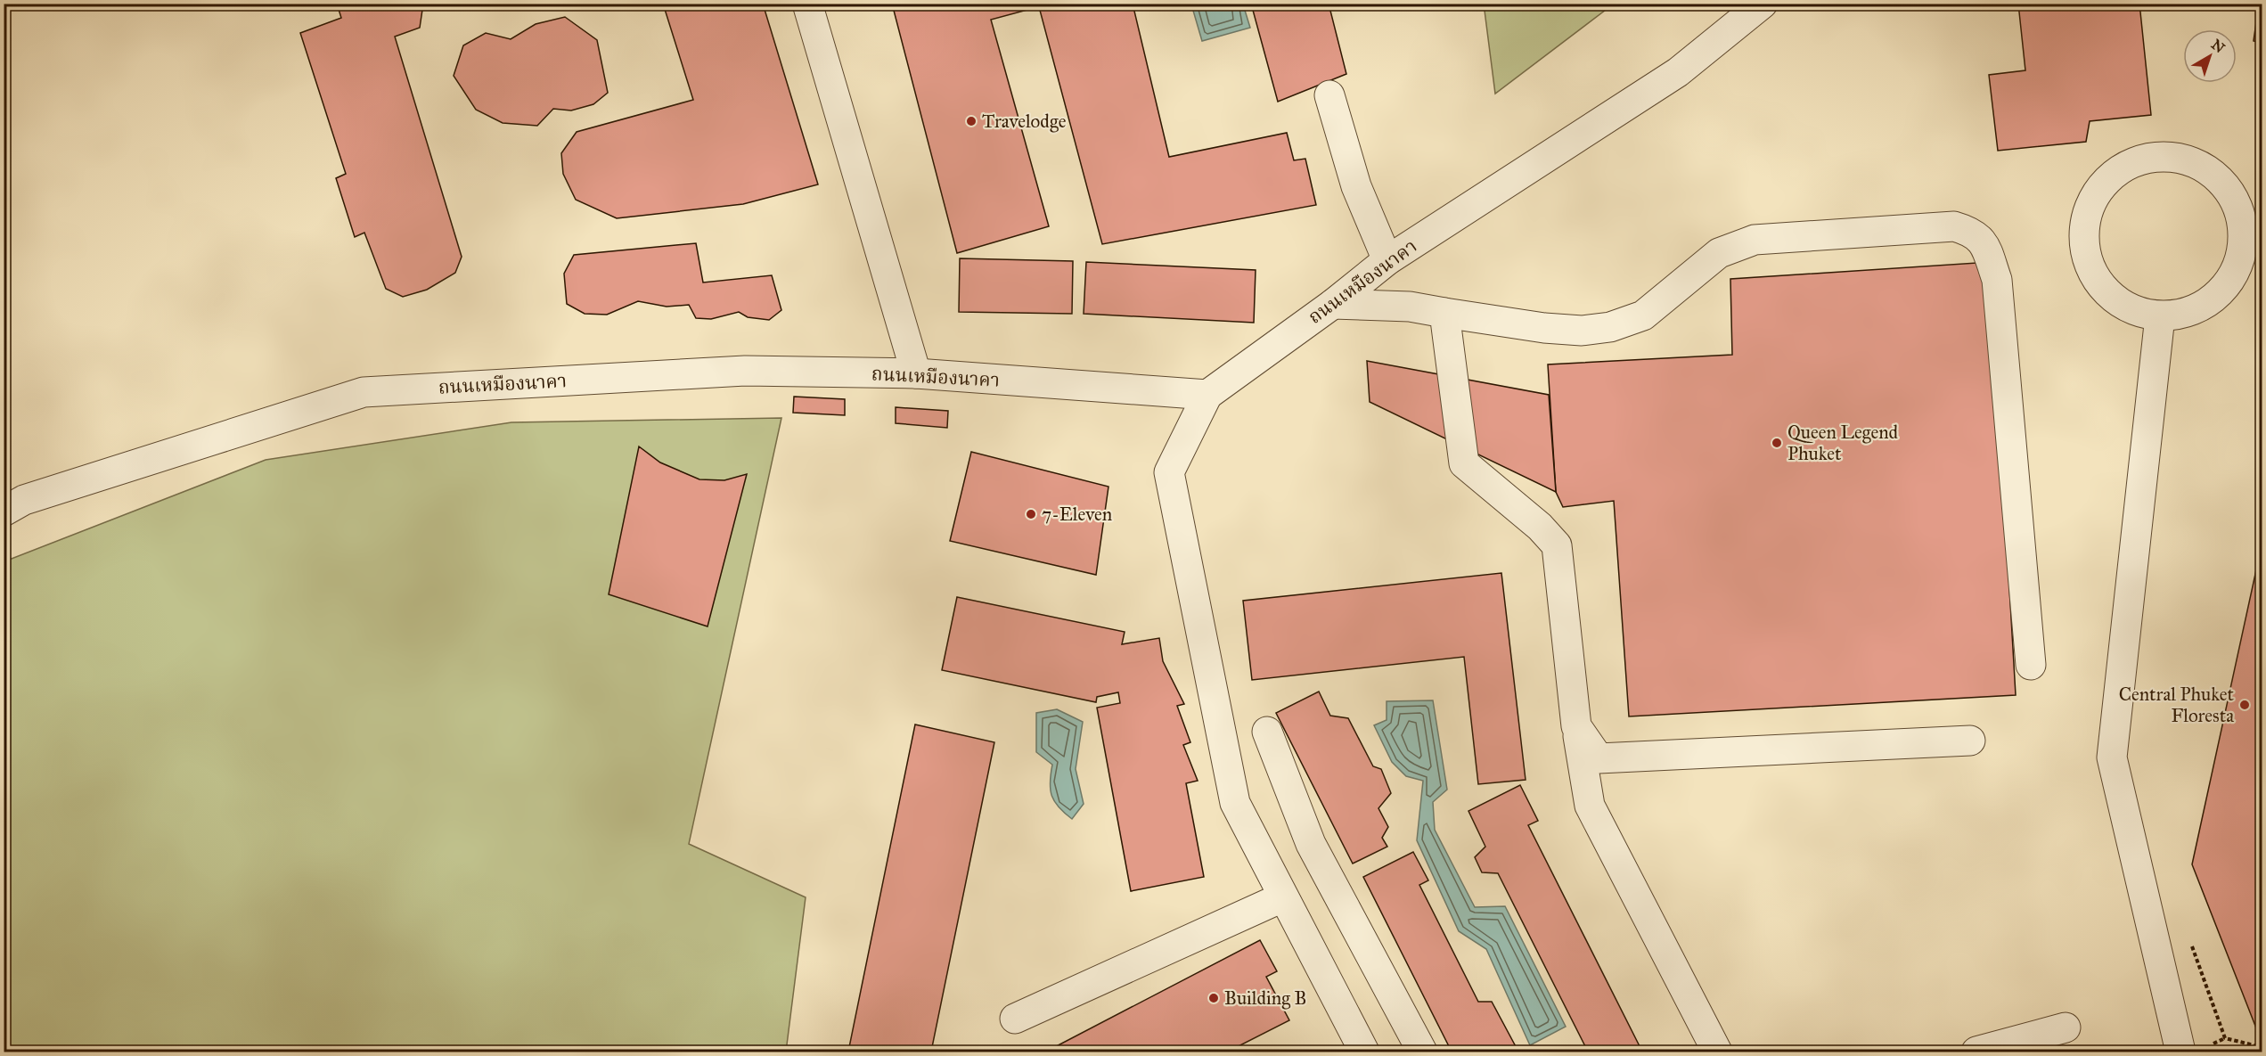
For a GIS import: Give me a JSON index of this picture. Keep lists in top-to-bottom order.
{
  "streets": {
    "street": ["ถนนเหมืองนาคา"]
  },
  "places": [
    "Travelodge",
    "Queen Legend Phuket",
    "7-Eleven",
    "Central Phuket Floresta",
    "Building B"
  ],
  "north": "top right"
}
